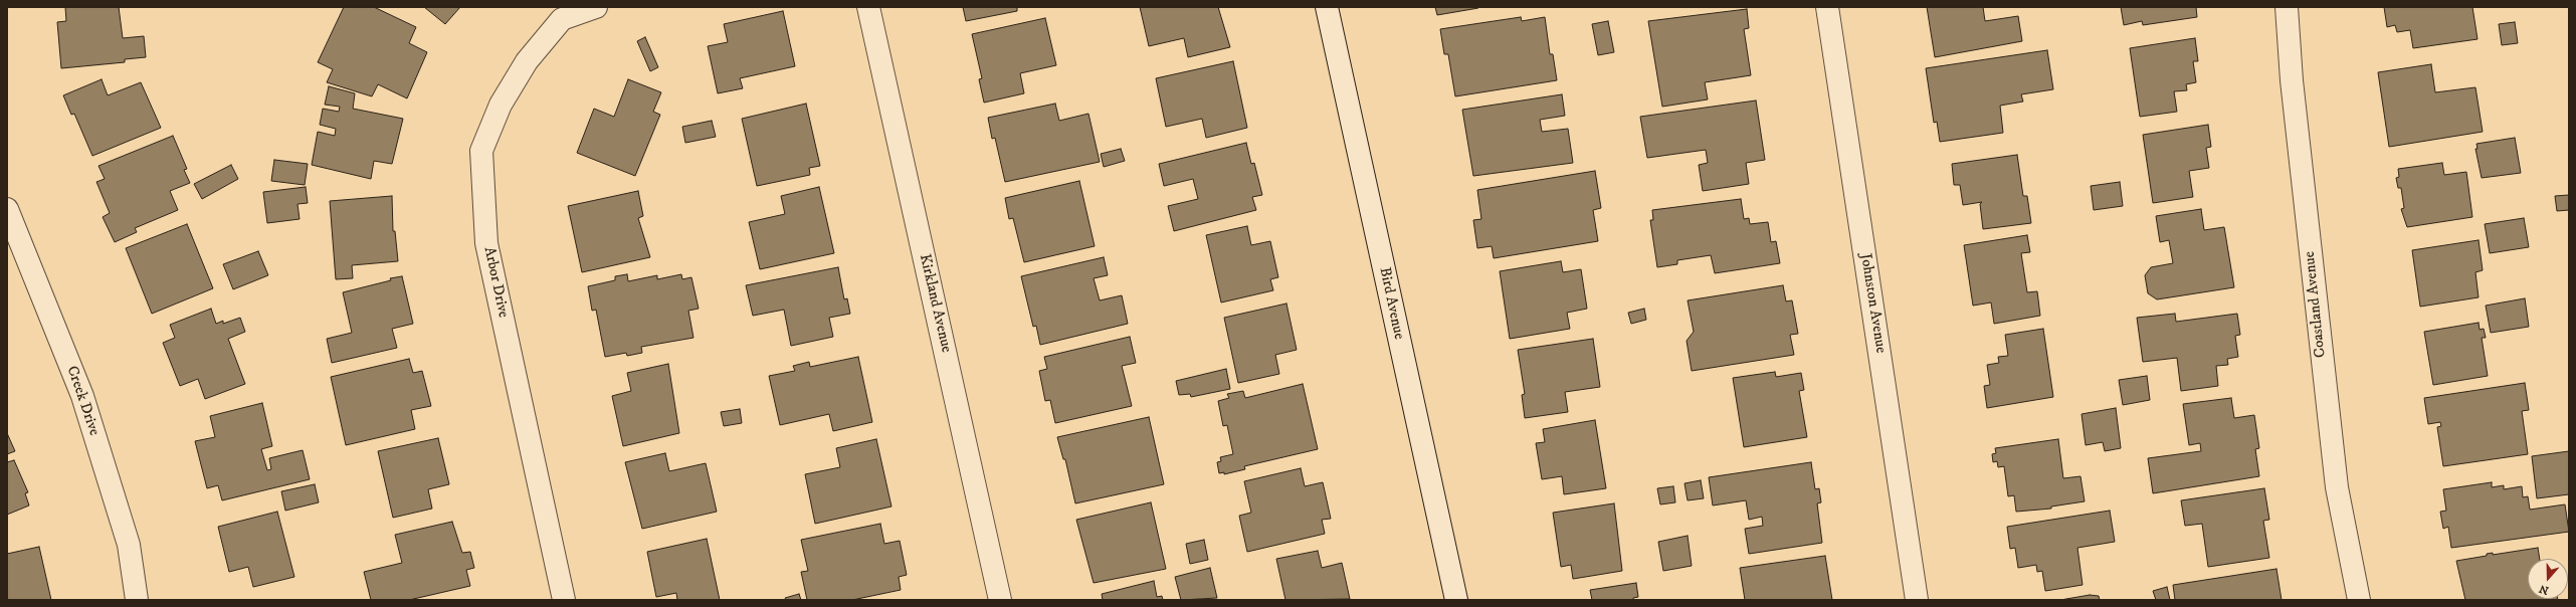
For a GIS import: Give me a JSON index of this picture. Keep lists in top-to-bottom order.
{
  "streets": {
    "street": [
      "Arbor Drive",
      "Kirkland Avenue",
      "Bird Avenue",
      "Johnston Avenue",
      "Coastland Avenue",
      "Creek Drive"
    ]
  },
  "north": "bottom"
}
